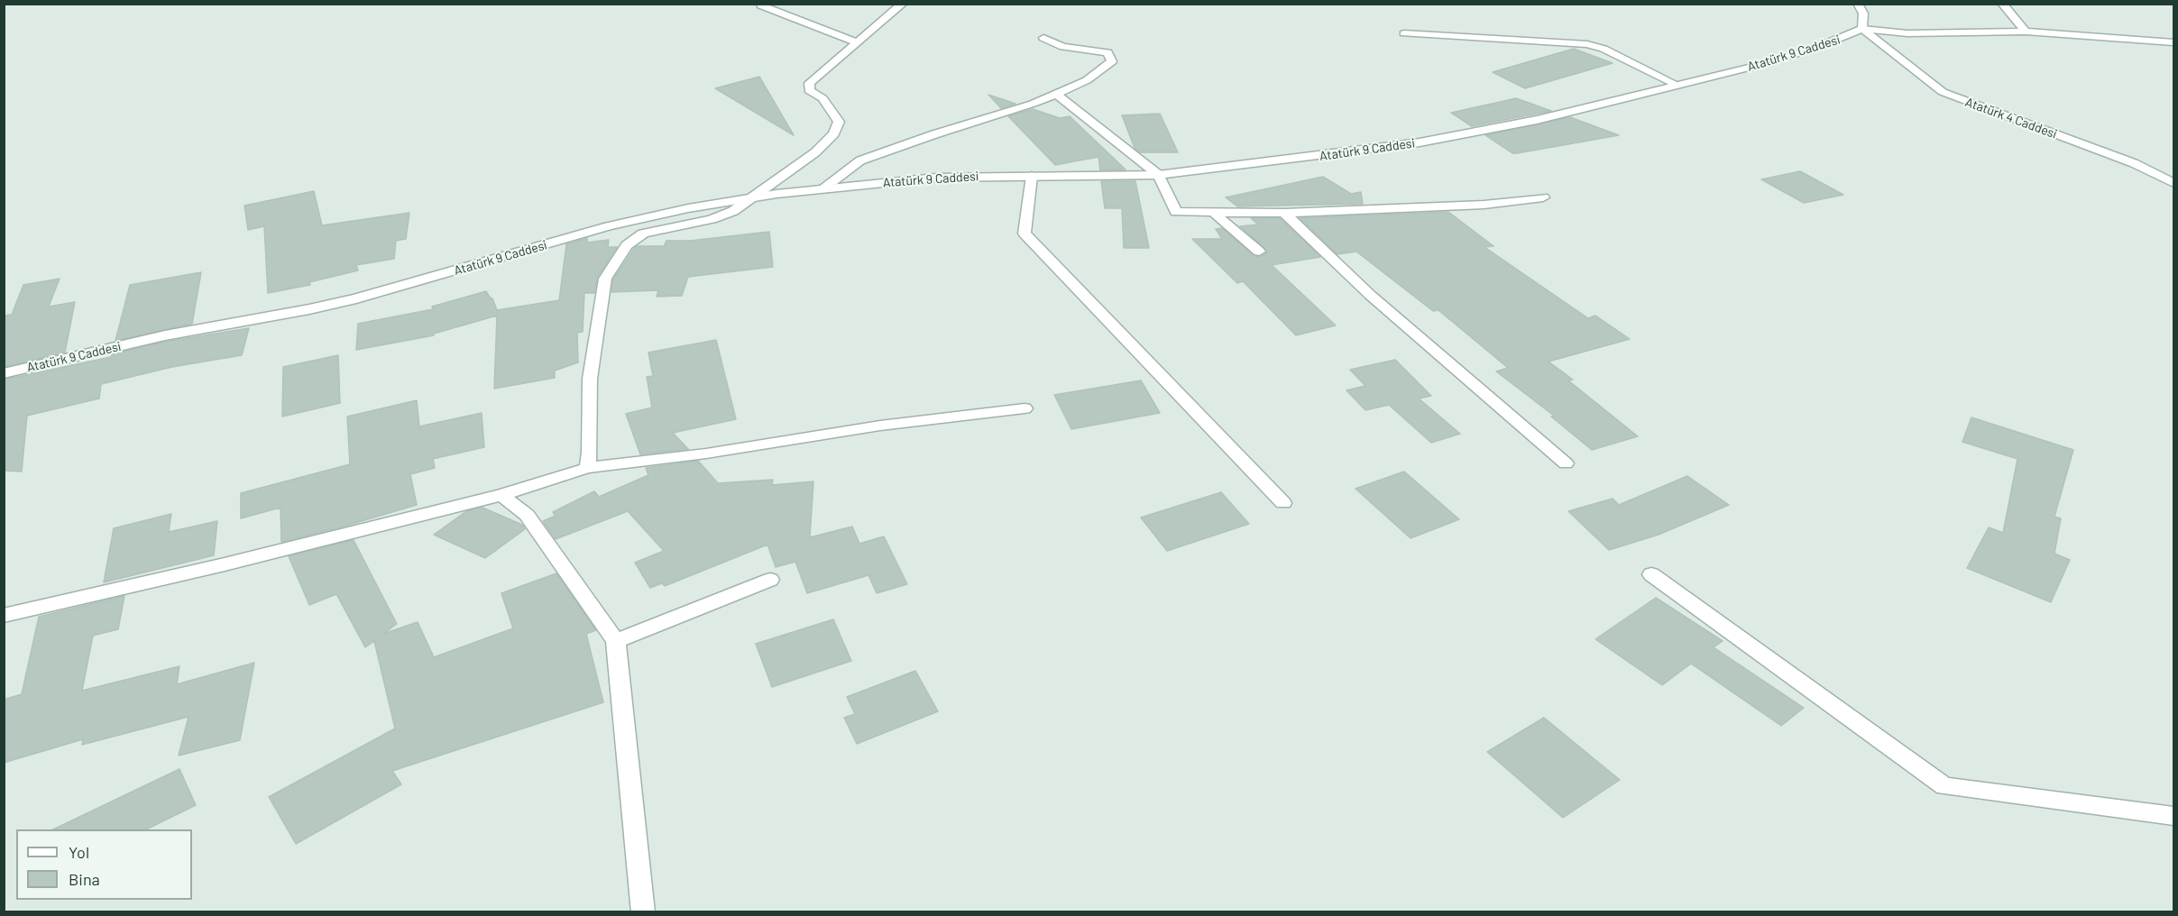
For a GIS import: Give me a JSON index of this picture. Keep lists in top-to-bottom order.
{
  "streets": {
    "street": ["Atatürk 9 Caddesi", "Atatürk 4 Caddesi"]
  },
  "crossings": [
    ["Atatürk 9 Caddesi", "Atatürk 4 Caddesi"]
  ],
  "legend": ["Yol", "Bina"]
}
